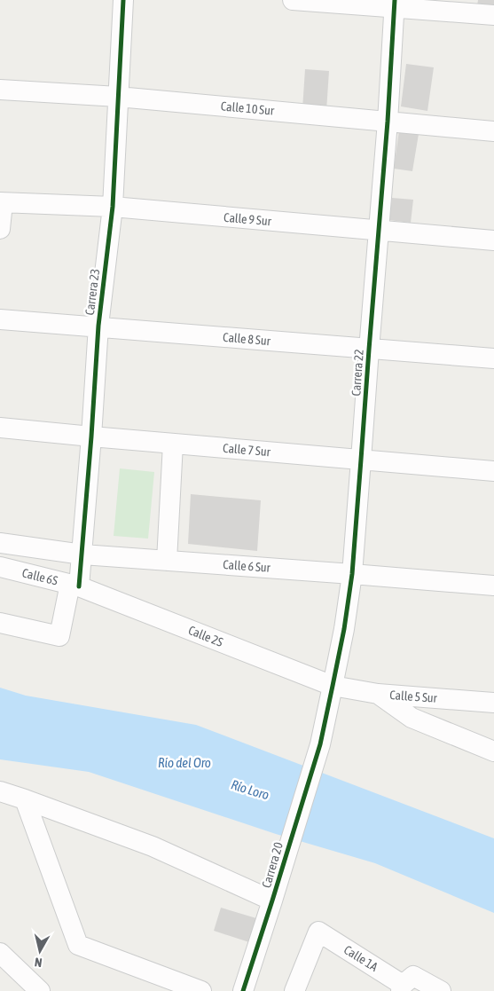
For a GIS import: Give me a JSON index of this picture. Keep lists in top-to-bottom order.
{
  "streets": {
    "street": [
      "Calle 10 Sur",
      "Calle 9 Sur",
      "Carrera 23",
      "Calle 8 Sur",
      "Carrera 22",
      "Calle 7 Sur",
      "Calle 6 Sur",
      "Calle 6S",
      "Calle 2S",
      "Calle 5 Sur",
      "Carrera 20",
      "Calle 1A"
    ]
  },
  "crossings": [
    ["Calle 10 Sur", "Carrera 23"],
    ["Calle 10 Sur", "Carrera 22"],
    ["Calle 9 Sur", "Carrera 23"],
    ["Calle 9 Sur", "Carrera 22"],
    ["Carrera 23", "Calle 8 Sur"],
    ["Carrera 23", "Calle 7 Sur"],
    ["Carrera 23", "Calle 6 Sur"],
    ["Carrera 23", "Calle 6S"],
    ["Carrera 23", "Calle 2S"],
    ["Calle 8 Sur", "Carrera 22"],
    ["Carrera 22", "Calle 7 Sur"],
    ["Carrera 22", "Calle 6 Sur"],
    ["Carrera 22", "Calle 2S"],
    ["Carrera 22", "Calle 5 Sur"],
    ["Carrera 22", "Carrera 20"],
    ["Calle 6S", "Calle 2S"],
    ["Calle 2S", "Calle 5 Sur"]
  ],
  "water": ["Río del Oro", "Río Loro"],
  "north": "bottom"
}
